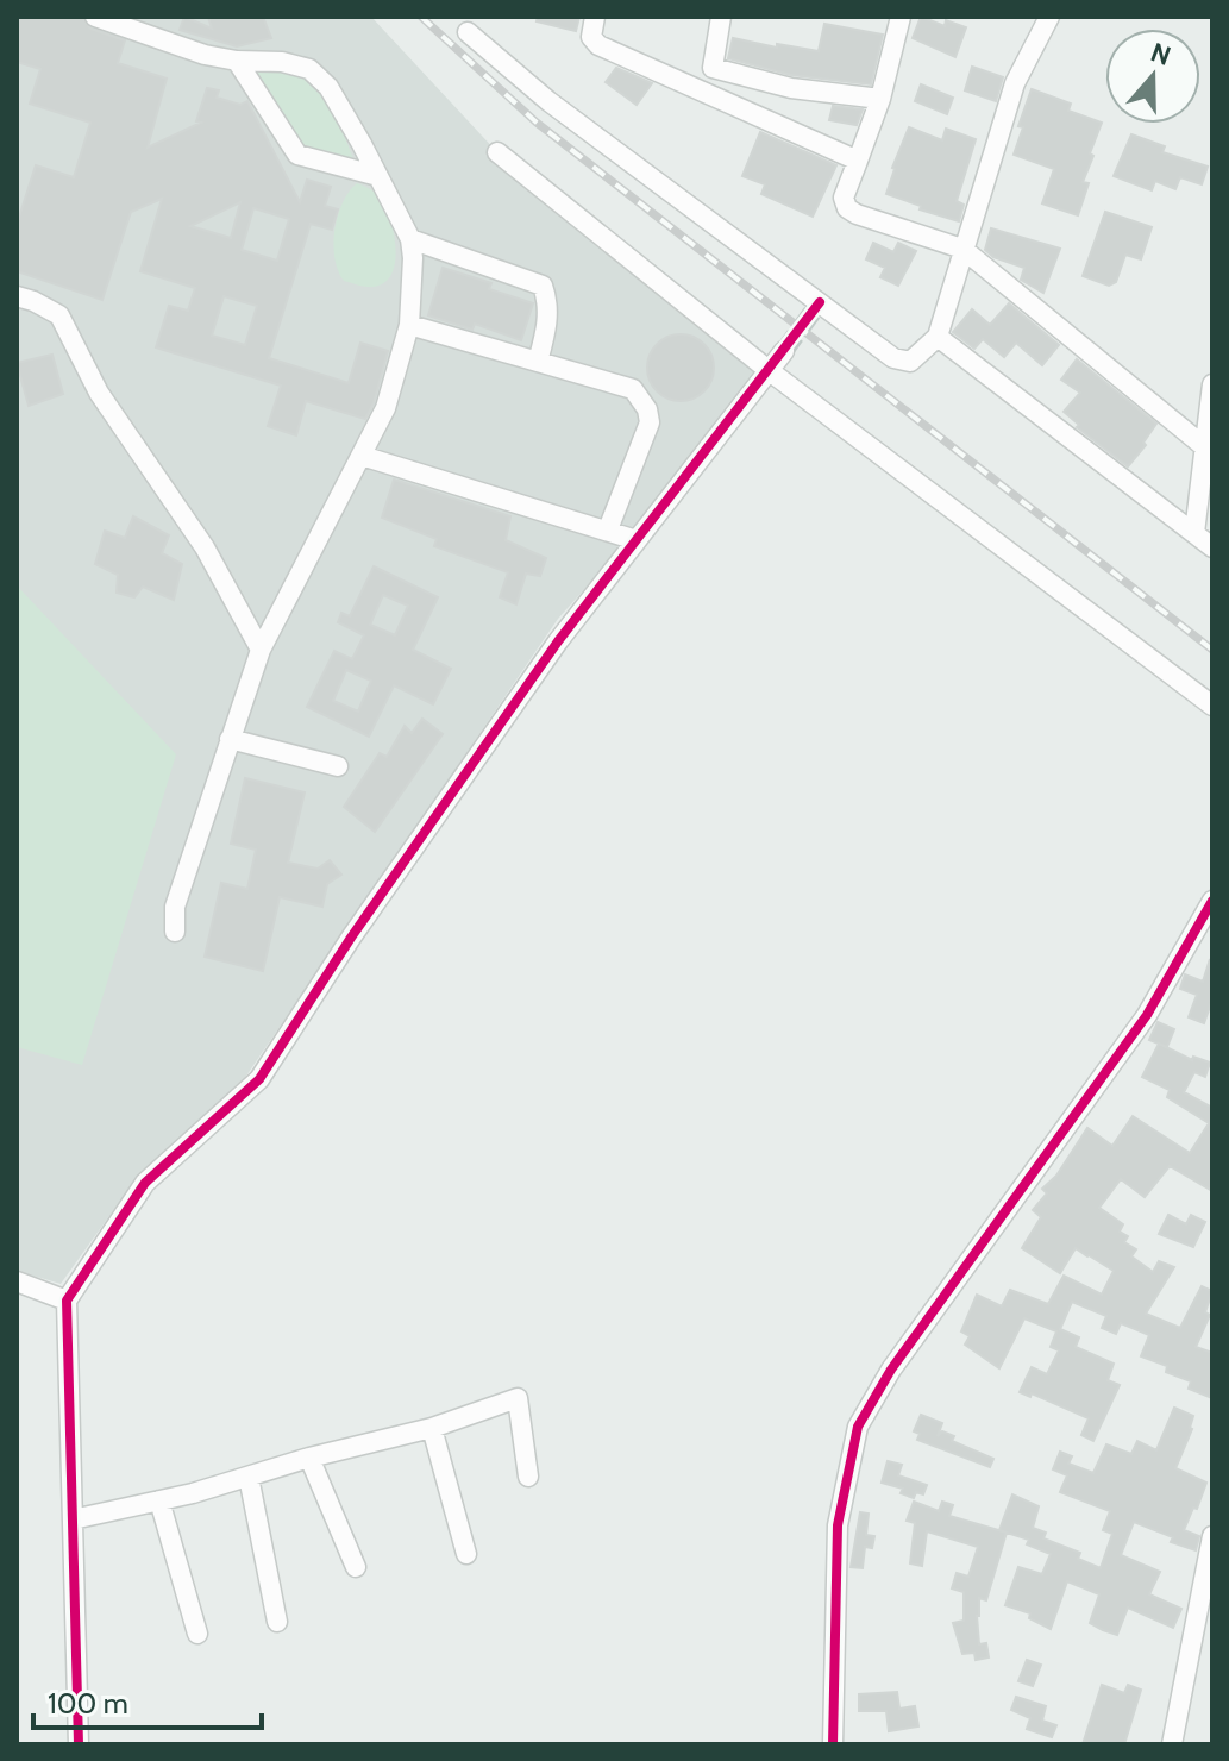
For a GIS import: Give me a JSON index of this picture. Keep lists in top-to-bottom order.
{
  "scale_bar": "100 m",
  "north": "top"
}
